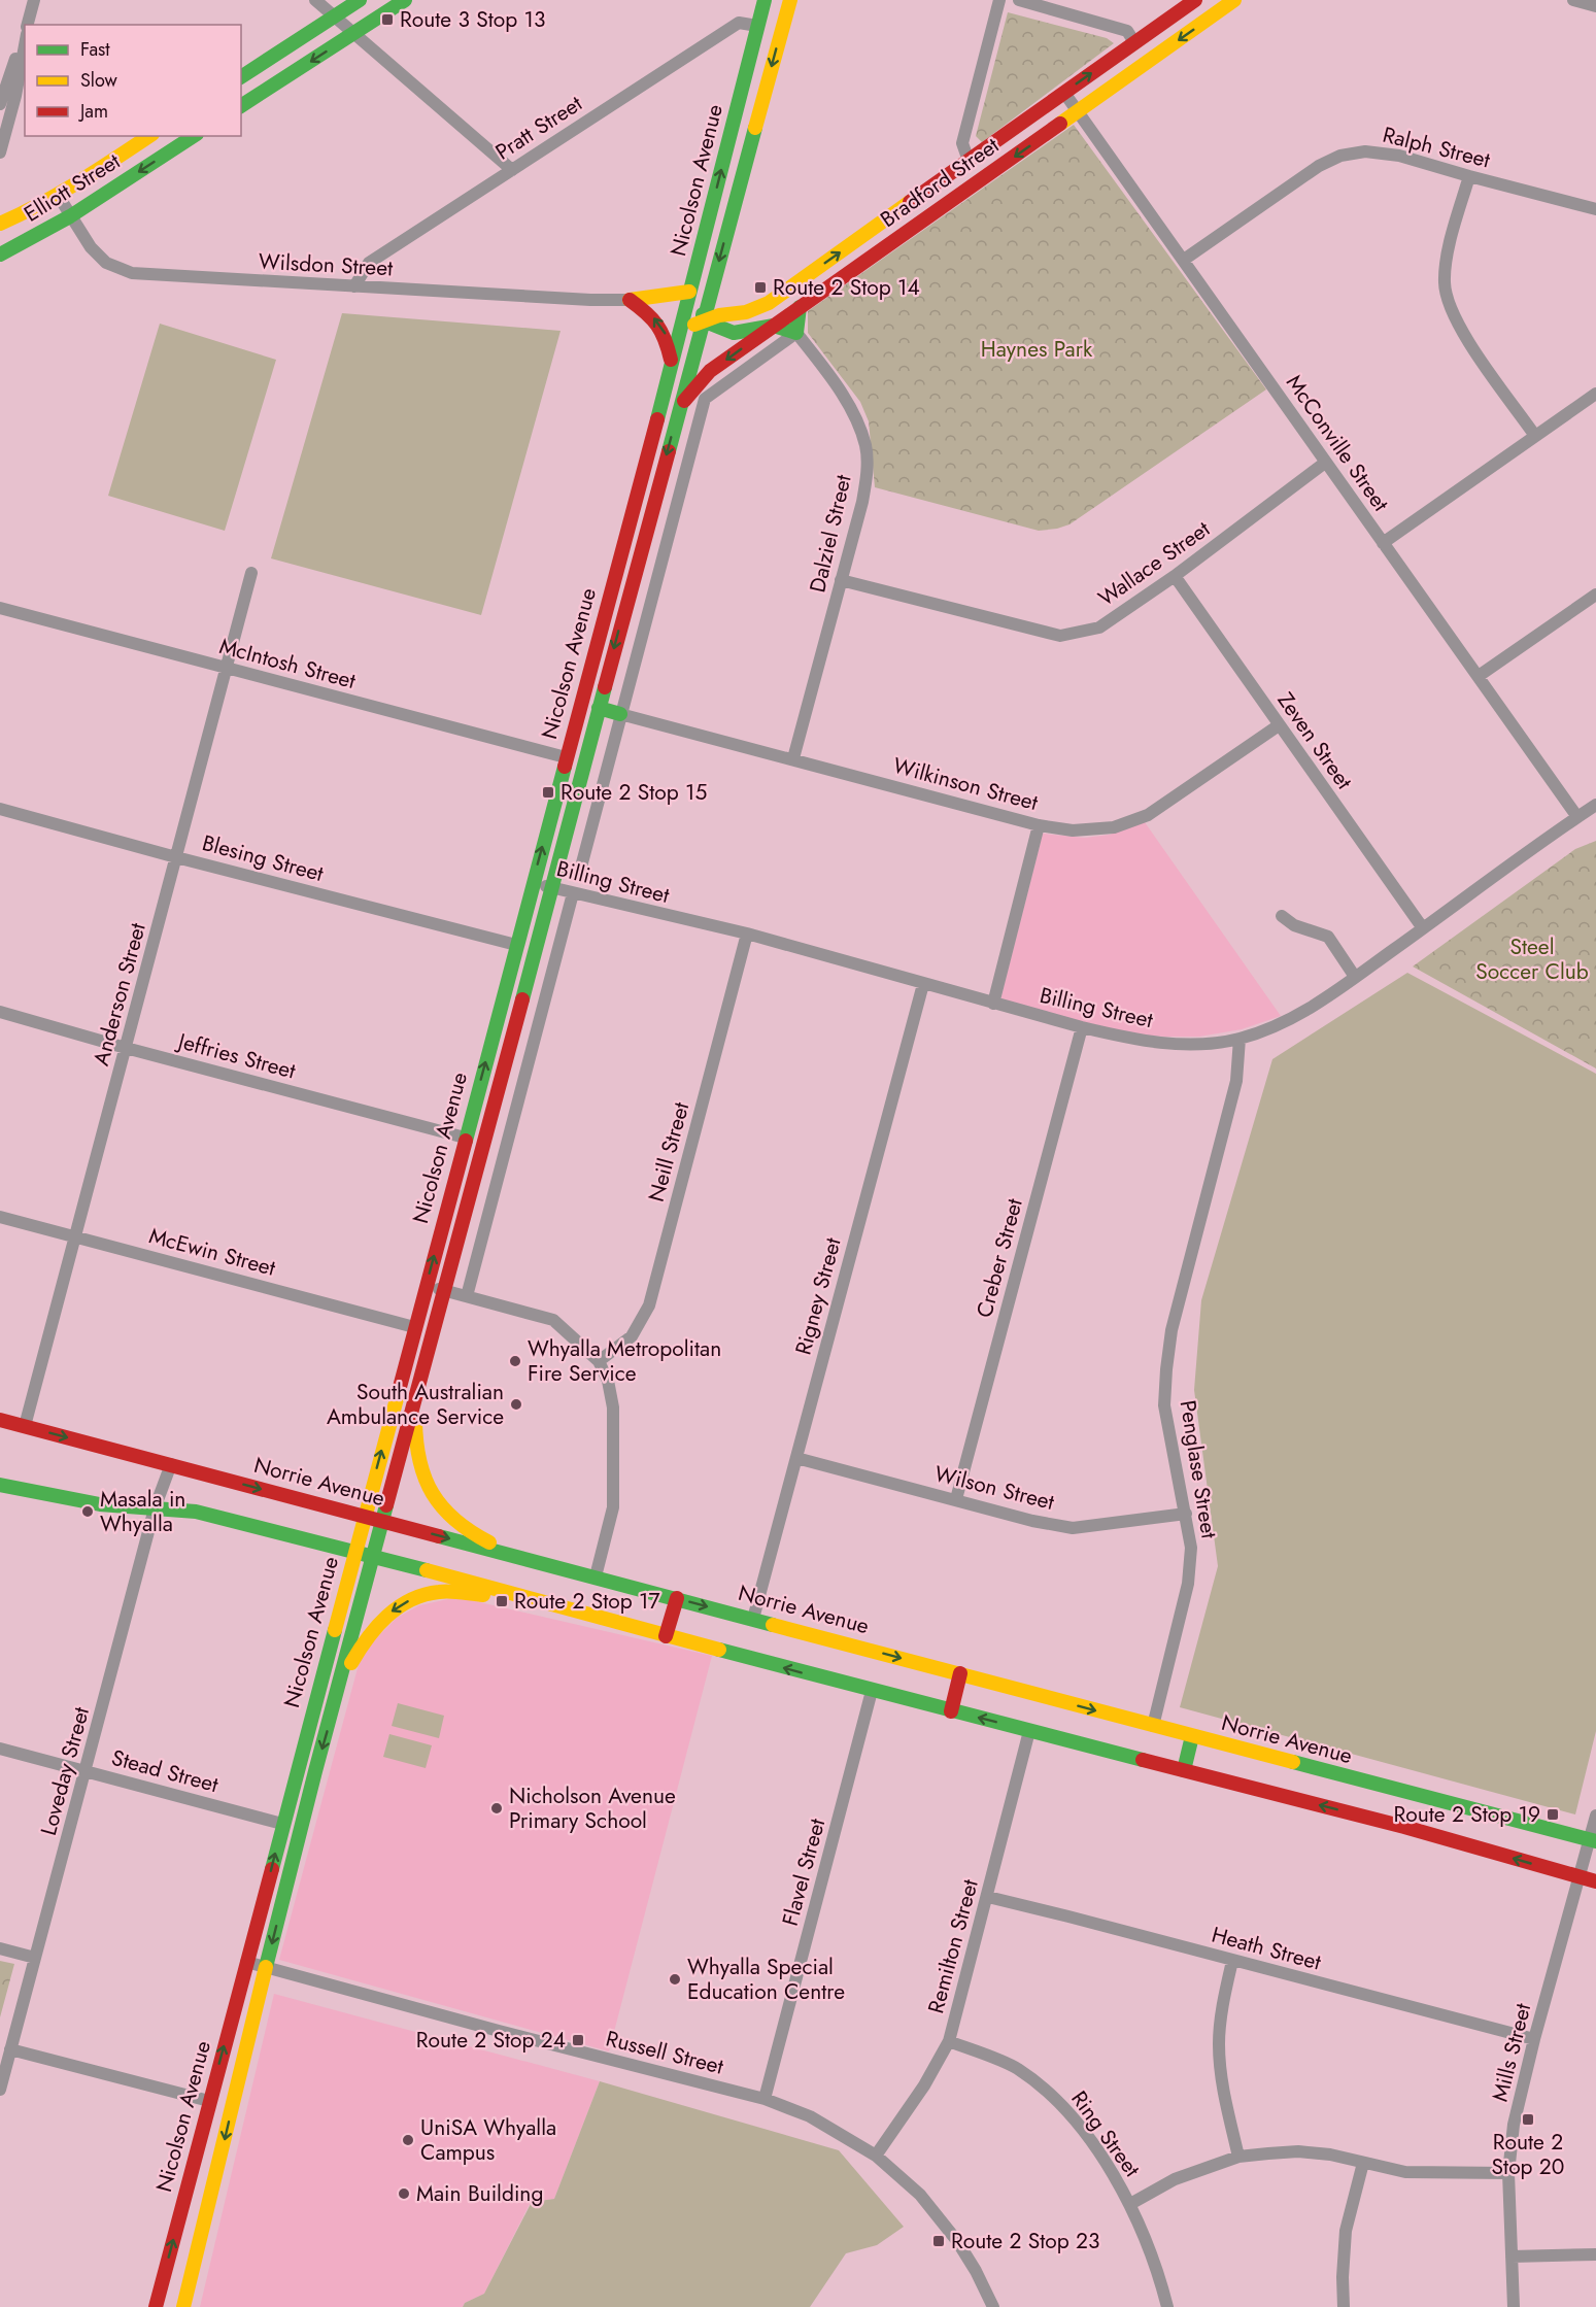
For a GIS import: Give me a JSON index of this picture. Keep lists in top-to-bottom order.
{
  "streets": {
    "main road": [
      "Nicolson Avenue",
      "Bradford Street",
      "Elliott Street",
      "Norrie Avenue"
    ],
    "street": [
      "Pratt Street",
      "Ralph Street",
      "Wilsdon Street",
      "McConville Street",
      "Dalziel Street",
      "Wallace Street",
      "McIntosh Street",
      "Zeven Street",
      "Wilkinson Street",
      "Blesing Street",
      "Billing Street",
      "Anderson Street",
      "Jeffries Street",
      "Neill Street",
      "McEwin Street",
      "Creber Street",
      "Rigney Street",
      "Penglase Street",
      "Wilson Street",
      "Loveday Street",
      "Stead Street",
      "Flavel Street",
      "Remilton Street",
      "Heath Street",
      "Russell Street",
      "Mills Street",
      "Ring Street"
    ]
  },
  "crossings": [
    ["Pratt Street", "Nicolson Avenue"],
    ["Pratt Street", "Wilsdon Street"],
    ["Ralph Street", "McConville Street"],
    ["Nicolson Avenue", "Bradford Street"],
    ["Nicolson Avenue", "McIntosh Street"],
    ["Nicolson Avenue", "Blesing Street"],
    ["Nicolson Avenue", "Billing Street"],
    ["Nicolson Avenue", "Jeffries Street"],
    ["Nicolson Avenue", "McEwin Street"],
    ["Nicolson Avenue", "Norrie Avenue"],
    ["Nicolson Avenue", "Stead Street"],
    ["Nicolson Avenue", "Russell Street"],
    ["Bradford Street", "McConville Street"],
    ["Elliott Street", "Wilsdon Street"],
    ["McConville Street", "Wallace Street"],
    ["McConville Street", "Billing Street"],
    ["Dalziel Street", "Wallace Street"],
    ["Dalziel Street", "Wilkinson Street"],
    ["Wallace Street", "Zeven Street"],
    ["McIntosh Street", "Anderson Street"],
    ["Zeven Street", "Wilkinson Street"],
    ["Zeven Street", "Billing Street"],
    ["Blesing Street", "Anderson Street"],
    ["Billing Street", "Neill Street"],
    ["Billing Street", "Creber Street"],
    ["Billing Street", "Rigney Street"],
    ["Billing Street", "Penglase Street"],
    ["Anderson Street", "Jeffries Street"],
    ["Anderson Street", "McEwin Street"],
    ["Anderson Street", "Norrie Avenue"],
    ["Creber Street", "Wilson Street"],
    ["Rigney Street", "Norrie Avenue"],
    ["Rigney Street", "Wilson Street"],
    ["Penglase Street", "Norrie Avenue"],
    ["Penglase Street", "Wilson Street"],
    ["Norrie Avenue", "Loveday Street"],
    ["Norrie Avenue", "Mills Street"],
    ["Loveday Street", "Stead Street"],
    ["Flavel Street", "Russell Street"],
    ["Remilton Street", "Heath Street"],
    ["Remilton Street", "Russell Street"],
    ["Remilton Street", "Ring Street"],
    ["Heath Street", "Mills Street"]
  ],
  "parks": ["Haynes Park", "Steel Soccer Club"],
  "places": {
    "transit": [
      "Route 3 Stop 13",
      "Route 2 Stop 14",
      "Route 2 Stop 15",
      "Route 2 Stop 17",
      "Route 2 Stop 19",
      "Route 2 Stop 24",
      "Route 2 Stop 20",
      "Route 2 Stop 23"
    ],
    "other": [
      "Whyalla Metropolitan Fire Service",
      "South Australian Ambulance Service",
      "Masala in Whyalla",
      "Nicholson Avenue Primary School",
      "Whyalla Special Education Centre",
      "UniSA Whyalla Campus",
      "Main Building"
    ]
  },
  "legend": ["Fast", "Slow", "Jam"]
}
